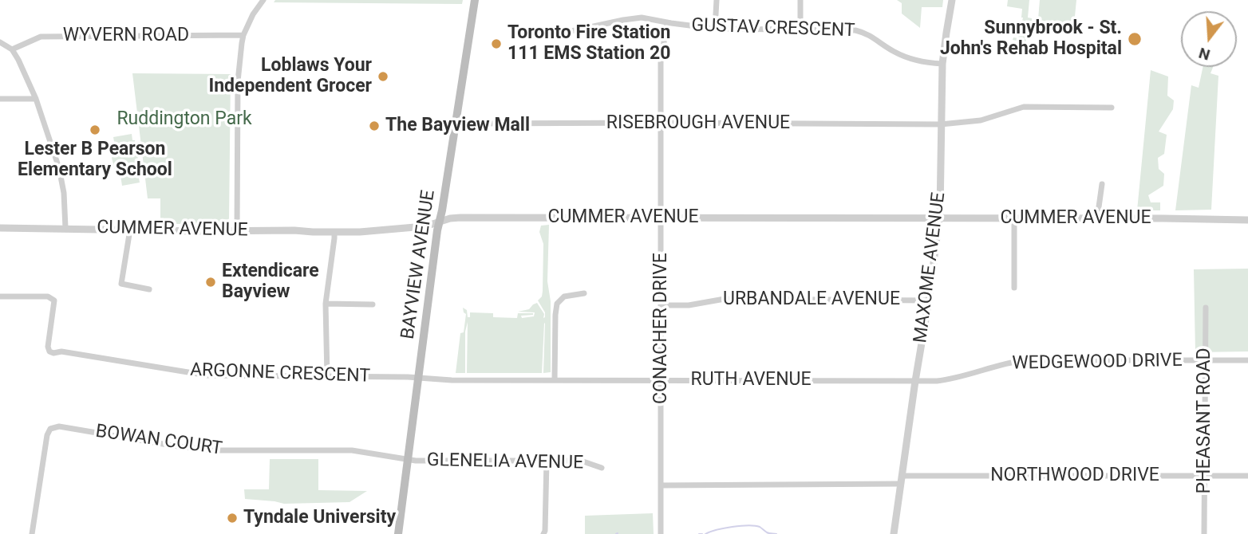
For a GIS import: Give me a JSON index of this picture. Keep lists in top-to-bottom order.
{
  "streets": {
    "main road": ["BAYVIEW AVENUE"],
    "street": [
      "GUSTAV CRESCENT",
      "WYVERN ROAD",
      "RISEBROUGH AVENUE",
      "CUMMER AVENUE",
      "MAXOME AVENUE",
      "URBANDALE AVENUE",
      "CONACHER DRIVE",
      "WEDGEWOOD DRIVE",
      "ARGONNE CRESCENT",
      "RUTH AVENUE",
      "PHEASANT ROAD",
      "BOWAN COURT",
      "GLENELIA AVENUE",
      "NORTHWOOD DRIVE"
    ]
  },
  "crossings": [
    ["GUSTAV CRESCENT", "MAXOME AVENUE"],
    ["GUSTAV CRESCENT", "CONACHER DRIVE"],
    ["RISEBROUGH AVENUE", "BAYVIEW AVENUE"],
    ["RISEBROUGH AVENUE", "MAXOME AVENUE"],
    ["RISEBROUGH AVENUE", "CONACHER DRIVE"],
    ["CUMMER AVENUE", "BAYVIEW AVENUE"],
    ["CUMMER AVENUE", "MAXOME AVENUE"],
    ["CUMMER AVENUE", "CONACHER DRIVE"],
    ["BAYVIEW AVENUE", "ARGONNE CRESCENT"],
    ["BAYVIEW AVENUE", "RUTH AVENUE"],
    ["BAYVIEW AVENUE", "BOWAN COURT"],
    ["BAYVIEW AVENUE", "GLENELIA AVENUE"],
    ["MAXOME AVENUE", "URBANDALE AVENUE"],
    ["MAXOME AVENUE", "WEDGEWOOD DRIVE"],
    ["MAXOME AVENUE", "RUTH AVENUE"],
    ["MAXOME AVENUE", "NORTHWOOD DRIVE"],
    ["URBANDALE AVENUE", "CONACHER DRIVE"],
    ["CONACHER DRIVE", "RUTH AVENUE"],
    ["CONACHER DRIVE", "NORTHWOOD DRIVE"],
    ["WEDGEWOOD DRIVE", "RUTH AVENUE"],
    ["WEDGEWOOD DRIVE", "PHEASANT ROAD"],
    ["ARGONNE CRESCENT", "RUTH AVENUE"],
    ["PHEASANT ROAD", "NORTHWOOD DRIVE"],
    ["BOWAN COURT", "GLENELIA AVENUE"]
  ],
  "parks": ["Ruddington Park"],
  "places": [
    "Sunnybrook - St. John's Rehab Hospital",
    "Toronto Fire Station 111 EMS Station 20",
    "Loblaws Your Independent Grocer",
    "The Bayview Mall",
    "Lester B Pearson Elementary School",
    "Extendicare Bayview",
    "Tyndale University"
  ],
  "north": "bottom"
}
